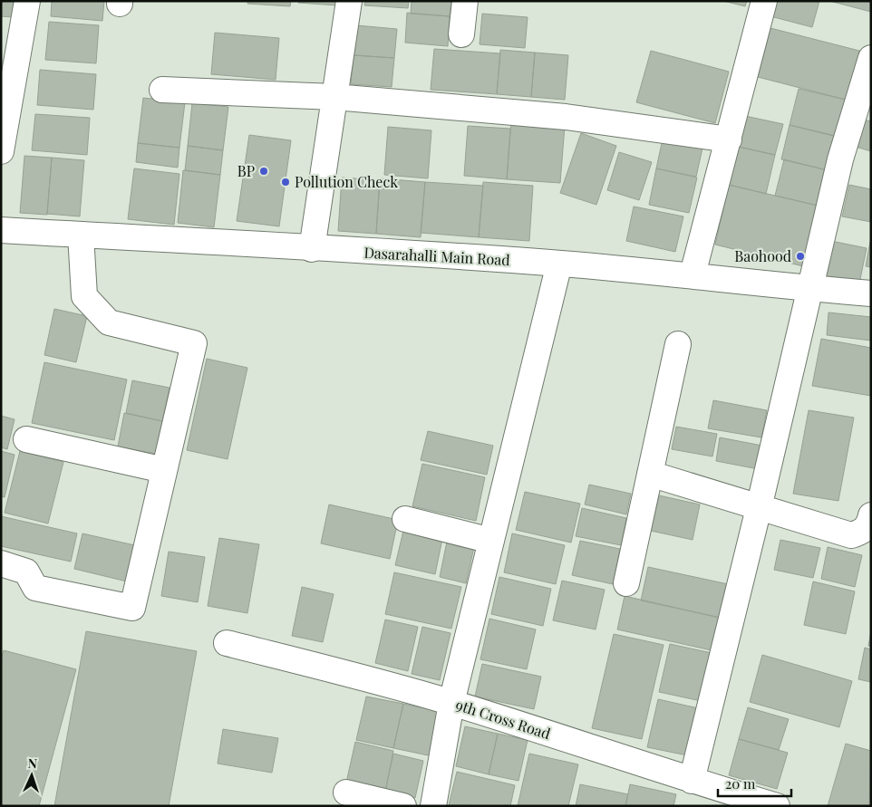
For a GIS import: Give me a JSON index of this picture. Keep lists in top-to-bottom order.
{
  "streets": {
    "street": ["Dasarahalli Main Road", "9th Cross Road"]
  },
  "places": ["BP", "Pollution Check", "Baohood"],
  "scale_bar": "20 m",
  "north": "top"
}
